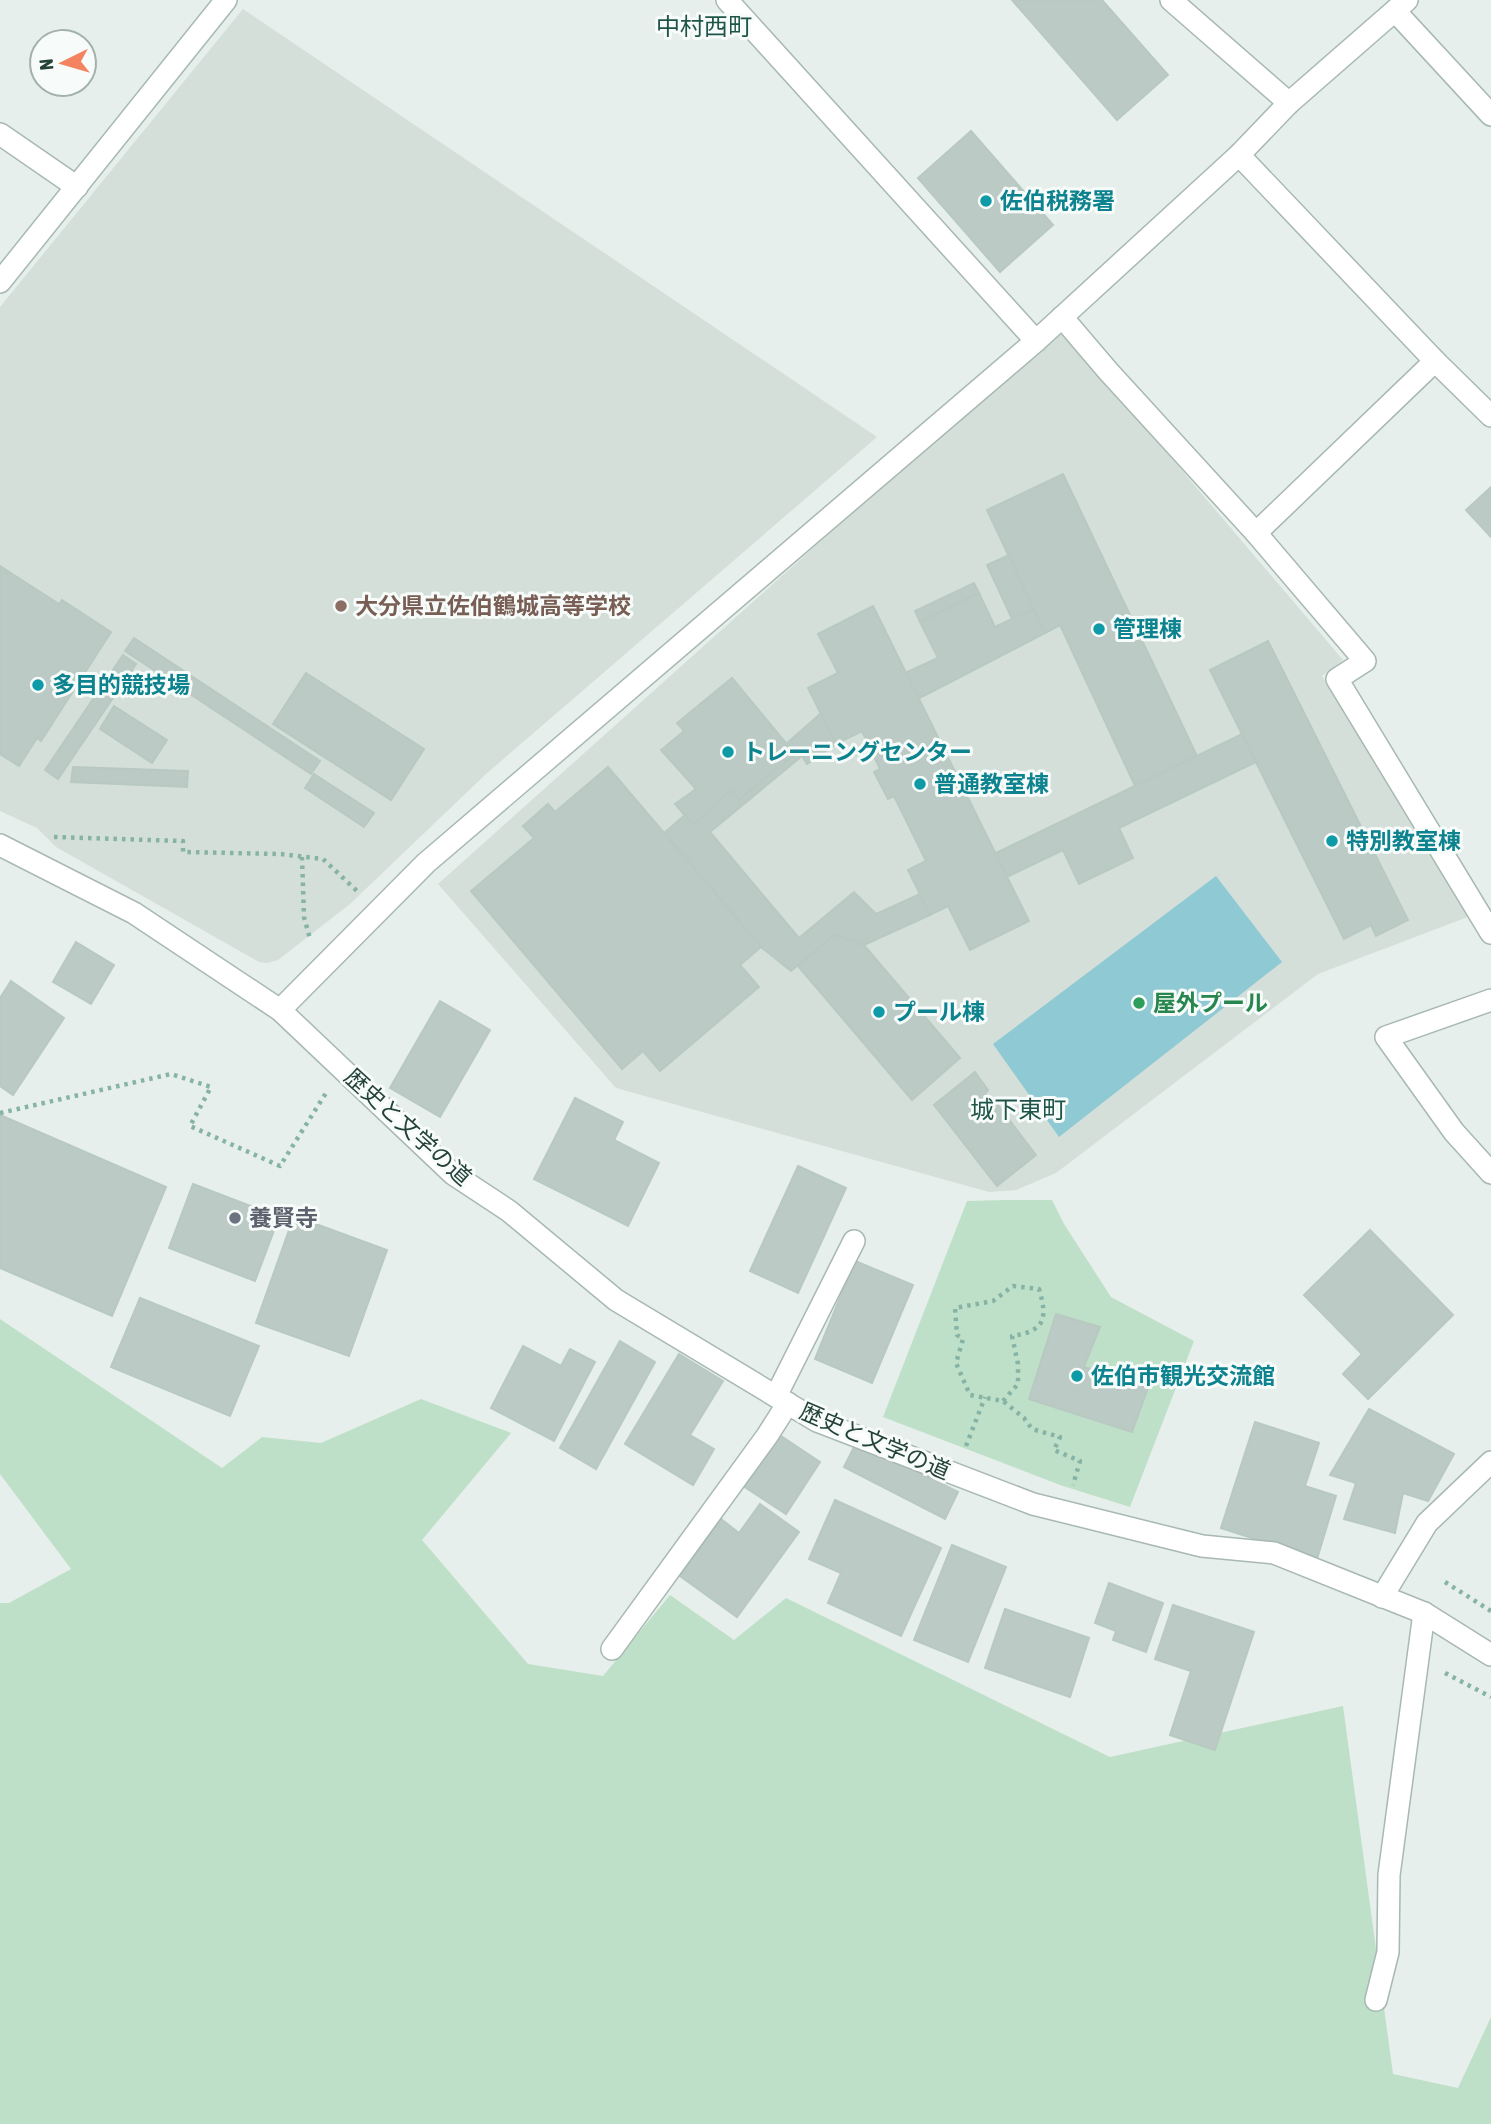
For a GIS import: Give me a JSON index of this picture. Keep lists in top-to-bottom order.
{
  "streets": {
    "street": ["歴史と文学の道"]
  },
  "districts": ["中村西町", "城下東町"],
  "places": [
    "佐伯税務署",
    "大分県立佐伯鶴城高等学校",
    "管理棟",
    "多目的競技場",
    "トレーニングセンター",
    "普通教室棟",
    "特別教室棟",
    "屋外プール",
    "プール棟",
    "養賢寺",
    "佐伯市観光交流館"
  ],
  "north": "left"
}
